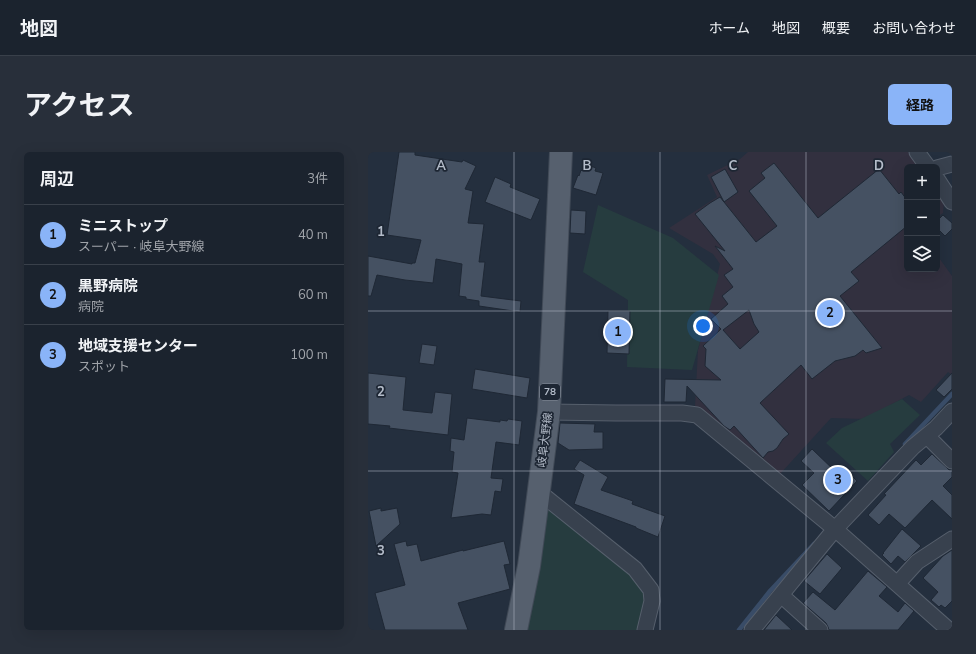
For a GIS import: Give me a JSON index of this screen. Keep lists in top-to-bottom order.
{
  "streets": {
    "main road": ["78", "岐阜大野線"]
  },
  "page": {
    "header": "地図",
    "nav": [
      "ホーム",
      "地図",
      "概要",
      "お問い合わせ"
    ],
    "title": "アクセス",
    "buttons": "経路",
    "heading": ["周辺", "3件"],
    "map_buttons": ["+", "−"],
    "list": [
      {
        "mark": "1",
        "name": "ミニストップ",
        "note": "スーパー · 岐阜大野線",
        "value": "40 m"
      },
      {
        "mark": "2",
        "name": "黒野病院",
        "note": "病院",
        "value": "60 m"
      },
      {
        "mark": "3",
        "name": "地域支援センター",
        "note": "スポット",
        "value": "100 m"
      }
    ],
    "pins": ["2", "1", "3"]
  },
  "grid": {
    "columns": [
      "A",
      "B",
      "C",
      "D"
    ],
    "rows": ["1", "2", "3"]
  }
}
